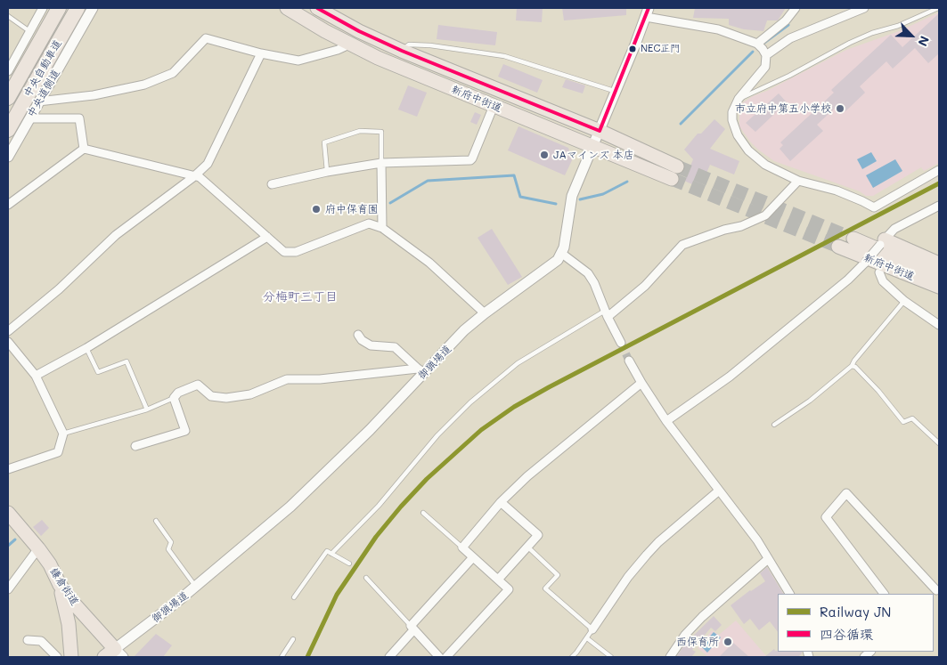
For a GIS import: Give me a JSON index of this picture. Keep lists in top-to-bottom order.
{
  "streets": {
    "highway": ["中央自動車道"],
    "main road": ["新府中街道", "鎌倉街道"],
    "street": ["中央道側道", "御猟場道"]
  },
  "crossings": [
    ["御猟場道", "鎌倉街道"]
  ],
  "districts": ["分梅町三丁目"],
  "places": [
    "NEC正門",
    "市立府中第五小学校",
    "JAマインズ 本店",
    "府中保育園",
    "西保育所"
  ],
  "lines": ["transit line 四谷循環", "rail line JN"],
  "legend": ["Railway JN", "四谷循環"],
  "north": "bottom right"
}
